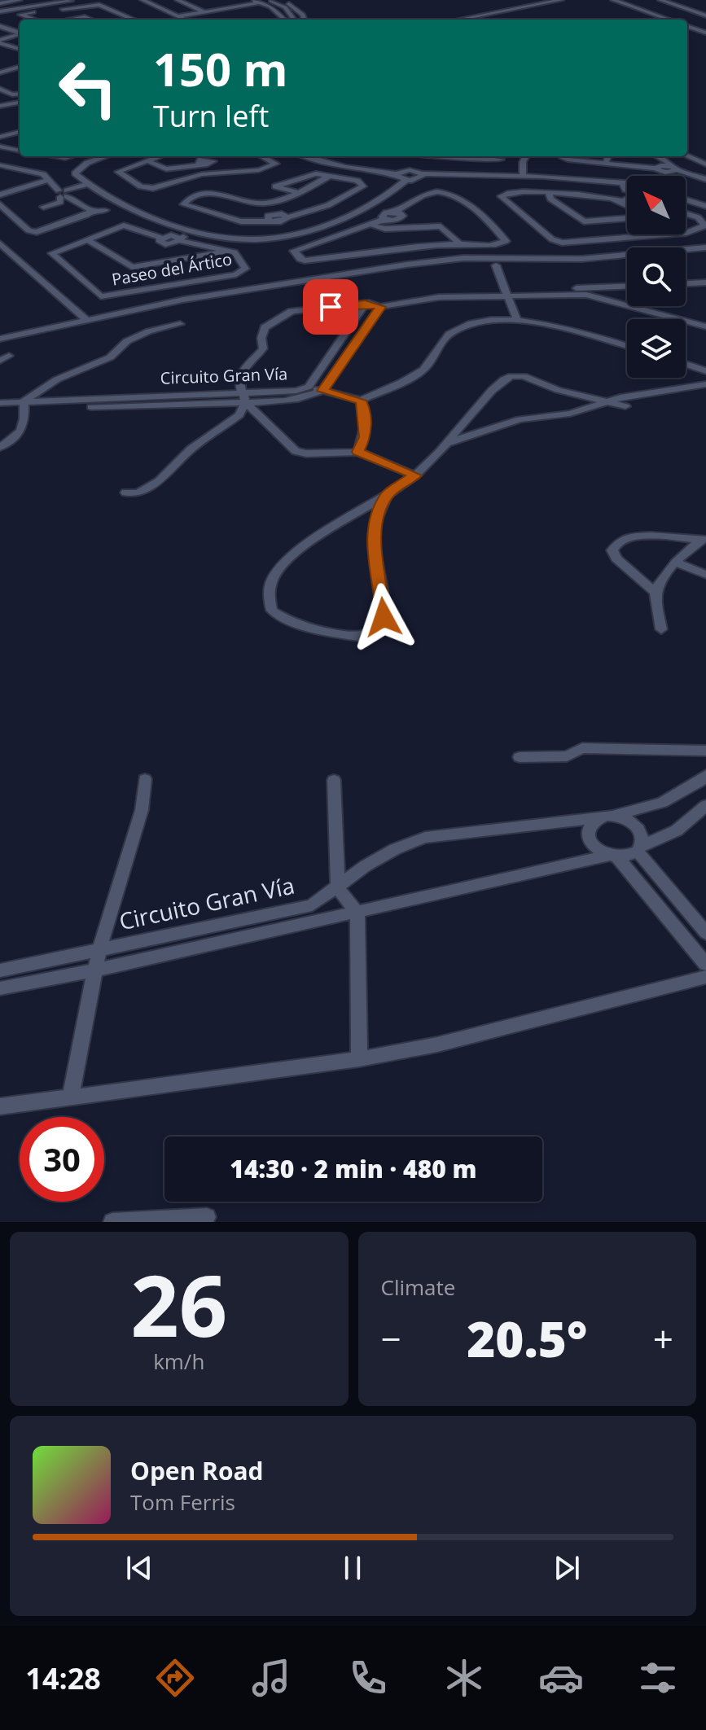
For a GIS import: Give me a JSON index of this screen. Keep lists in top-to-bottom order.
{
  "streets": {
    "street": ["Paseo del Ártico", "Circuito Gran Vía"]
  },
  "north": "top left",
  "page": {
    "turn": ["150 m", "Turn left"],
    "limit": "30",
    "trip": "14:30 · 2 min · 480 m",
    "tile": [
      ["26", "km/h"],
      "Climate"
    ],
    "heat": ["−", "20.5°", "+"],
    "song": ["Open Road", "Tom Ferris"],
    "tabs": "14:28"
  }
}
